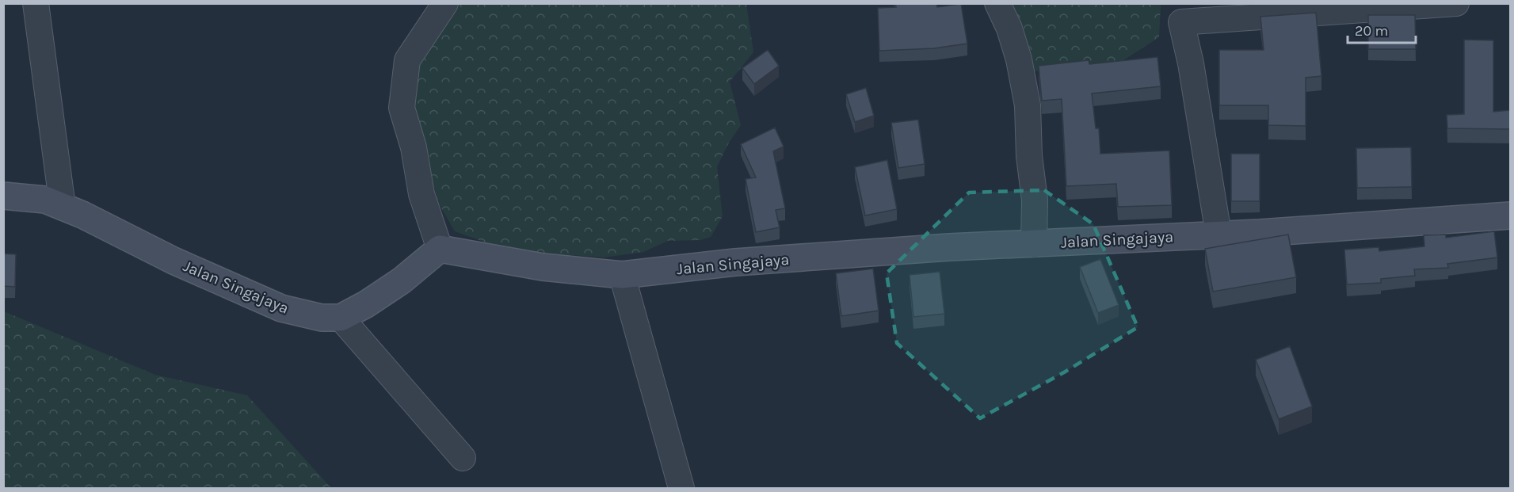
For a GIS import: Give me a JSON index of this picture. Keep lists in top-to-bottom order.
{
  "streets": {
    "street": ["Jalan Singajaya"]
  },
  "scale_bar": "20 m"
}
